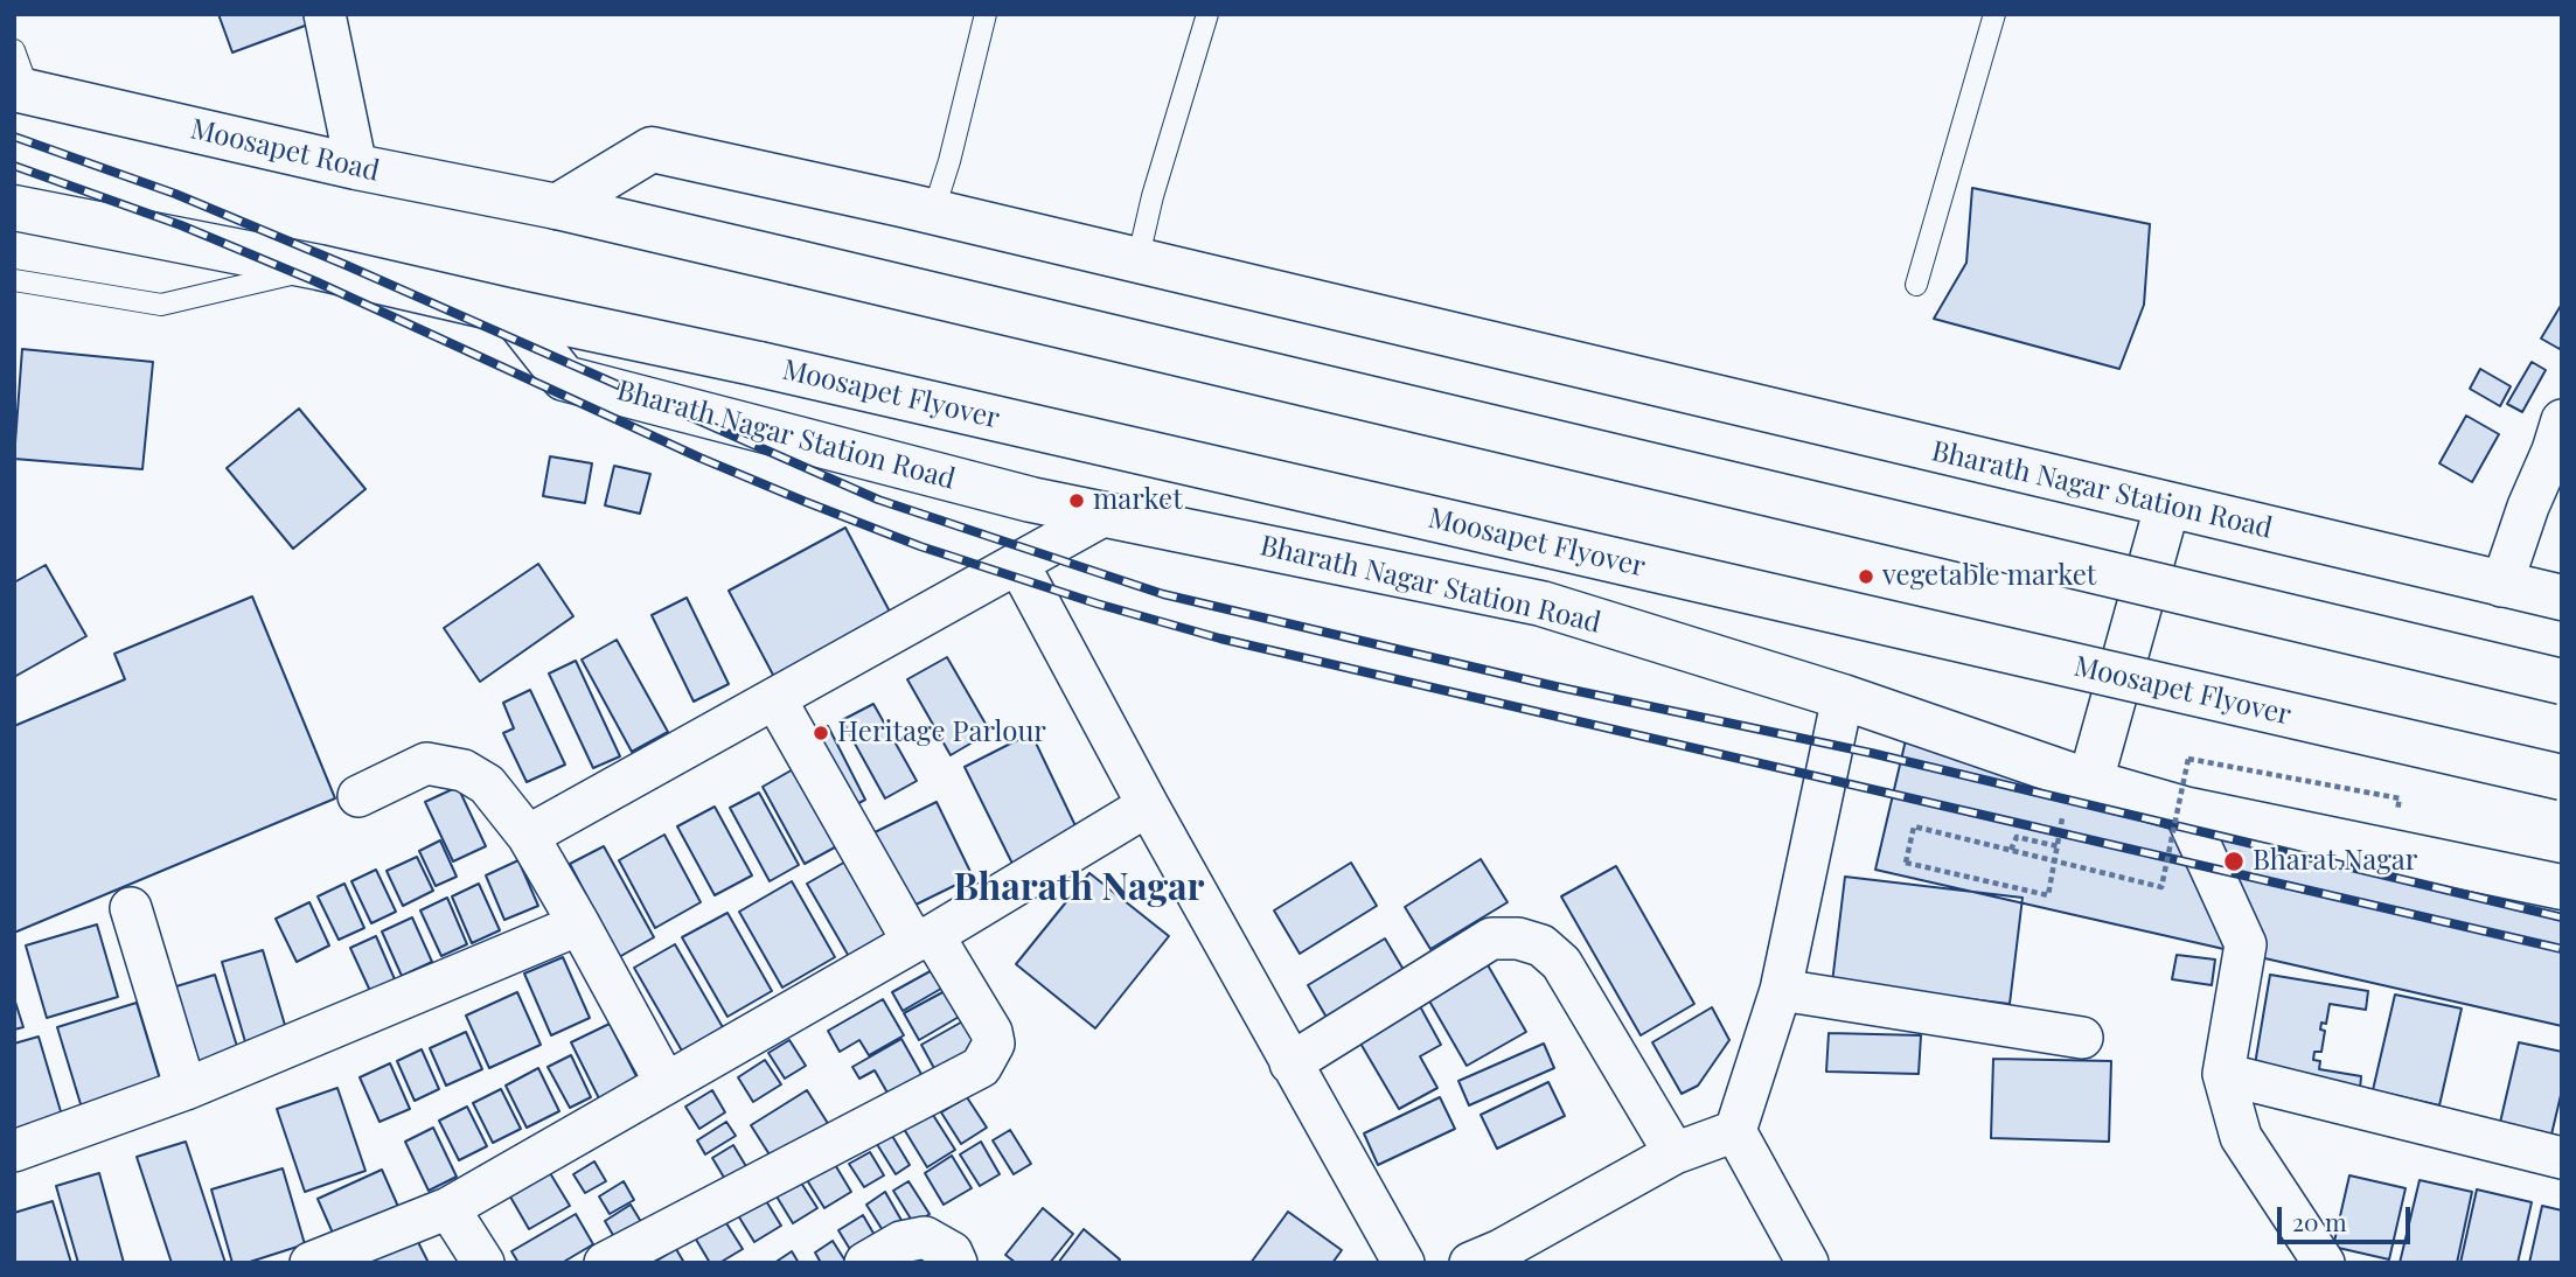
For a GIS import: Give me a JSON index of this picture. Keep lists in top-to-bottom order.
{
  "streets": {
    "main road": ["Moosapet Road", "Moosapet Flyover", "Bharath Nagar Station Road"]
  },
  "crossings": [
    ["Moosapet Road", "Bharath Nagar Station Road"],
    ["Moosapet Flyover", "Bharath Nagar Station Road"]
  ],
  "districts": ["Bharath Nagar"],
  "places": [
    "market",
    "vegetable market",
    "Heritage Parlour",
    "Bharat Nagar"
  ],
  "scale_bar": "20 m"
}
